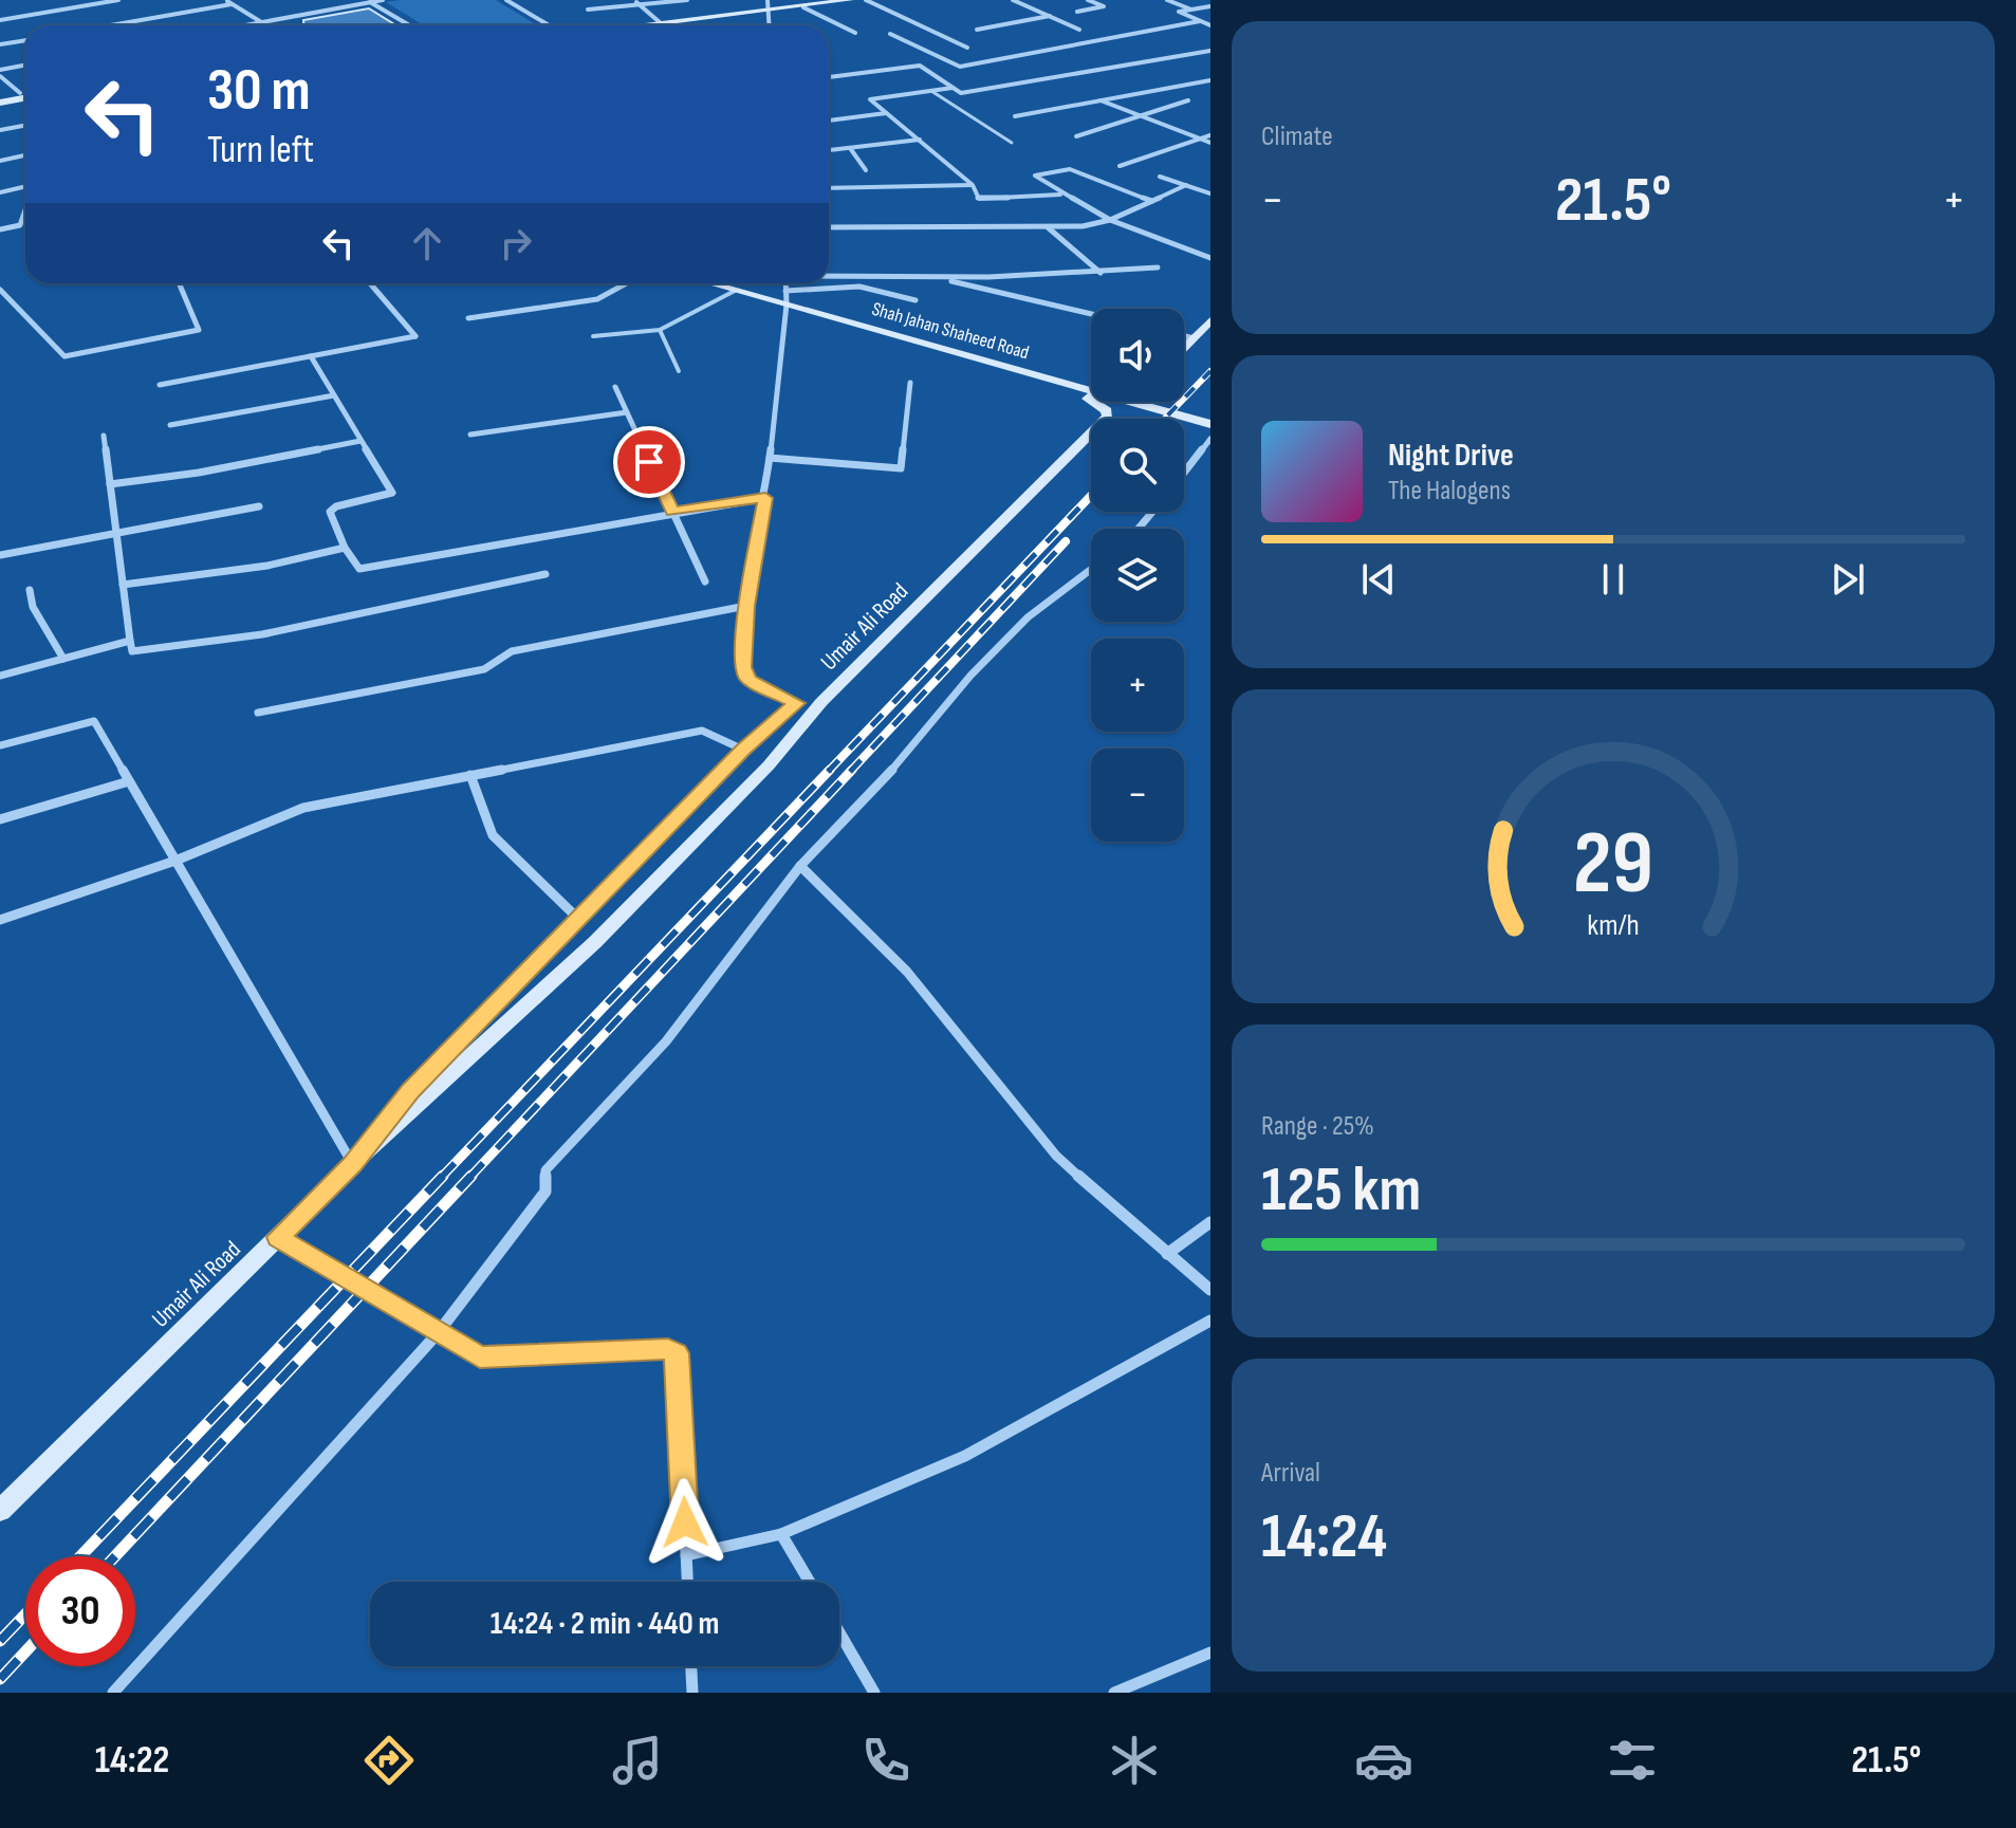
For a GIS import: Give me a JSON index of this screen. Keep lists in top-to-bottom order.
{
  "streets": {
    "street": ["Shah Jahan Shaheed Road", "Umair Ali Road"]
  },
  "page": {
    "tile": [
      "Climate",
      ["Range · 25%", "125 km"],
      ["Arrival", "14:24"]
    ],
    "turn": ["30 m", "Turn left"],
    "heat": ["−", "21.5°", "+"],
    "map_buttons": ["+", "−"],
    "song": ["Night Drive", "The Halogens"],
    "limit": "30",
    "trip": "14:24 · 2 min · 440 m",
    "tabs": ["14:22", "21.5°"],
    "gauge": ["29", "km/h"]
  }
}
